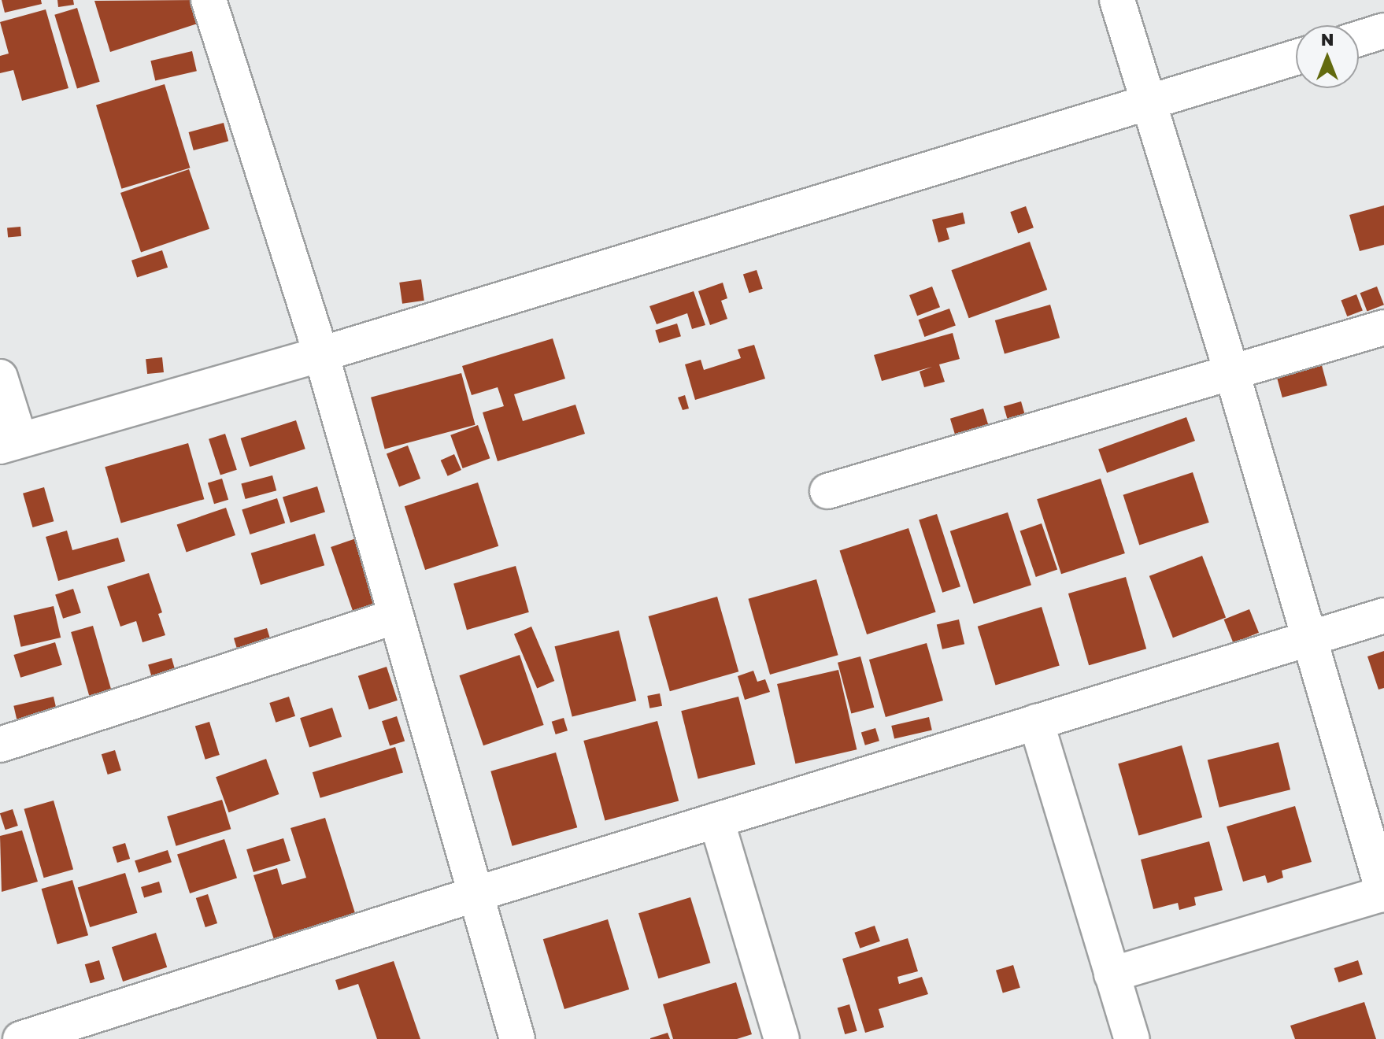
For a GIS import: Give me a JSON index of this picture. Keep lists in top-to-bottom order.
{
  "north": "top"
}
